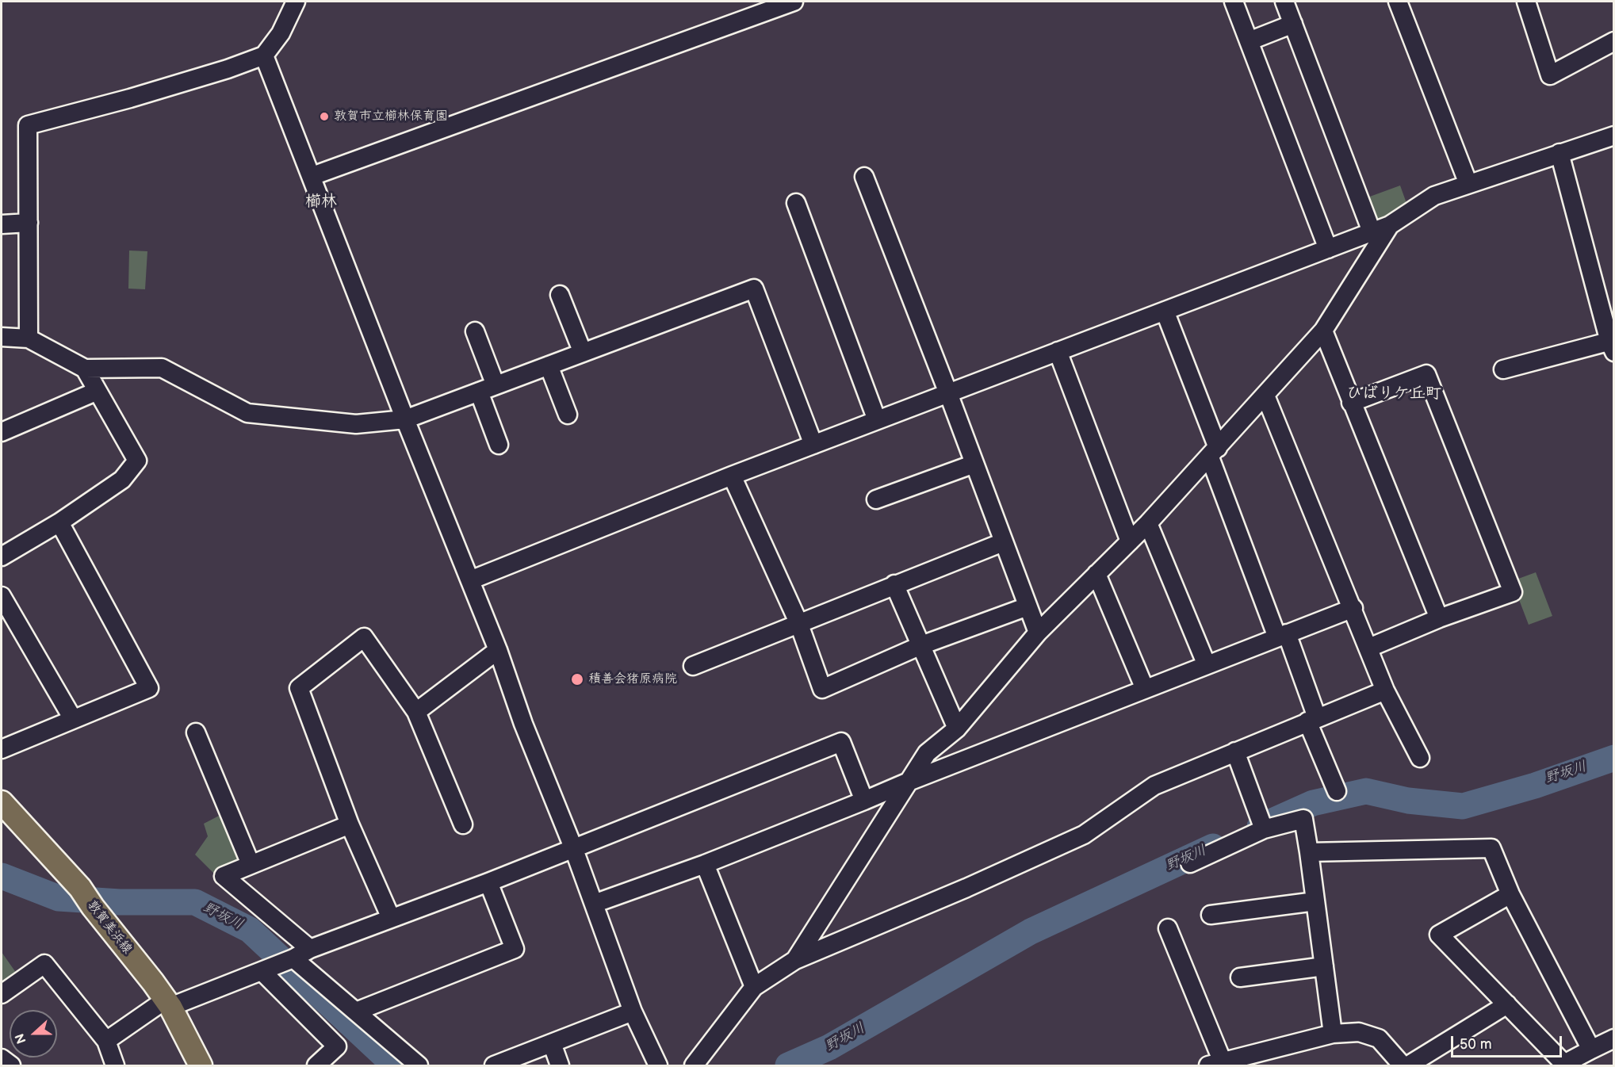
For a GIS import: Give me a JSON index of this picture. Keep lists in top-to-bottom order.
{
  "streets": {
    "main road": ["敦賀美浜線"]
  },
  "districts": ["櫛林", "ひばりケ丘町"],
  "water": ["野坂川"],
  "places": ["敦賀市立櫛林保育園", "積善会猪原病院"],
  "scale_bar": "50 m",
  "north": "left"
}
